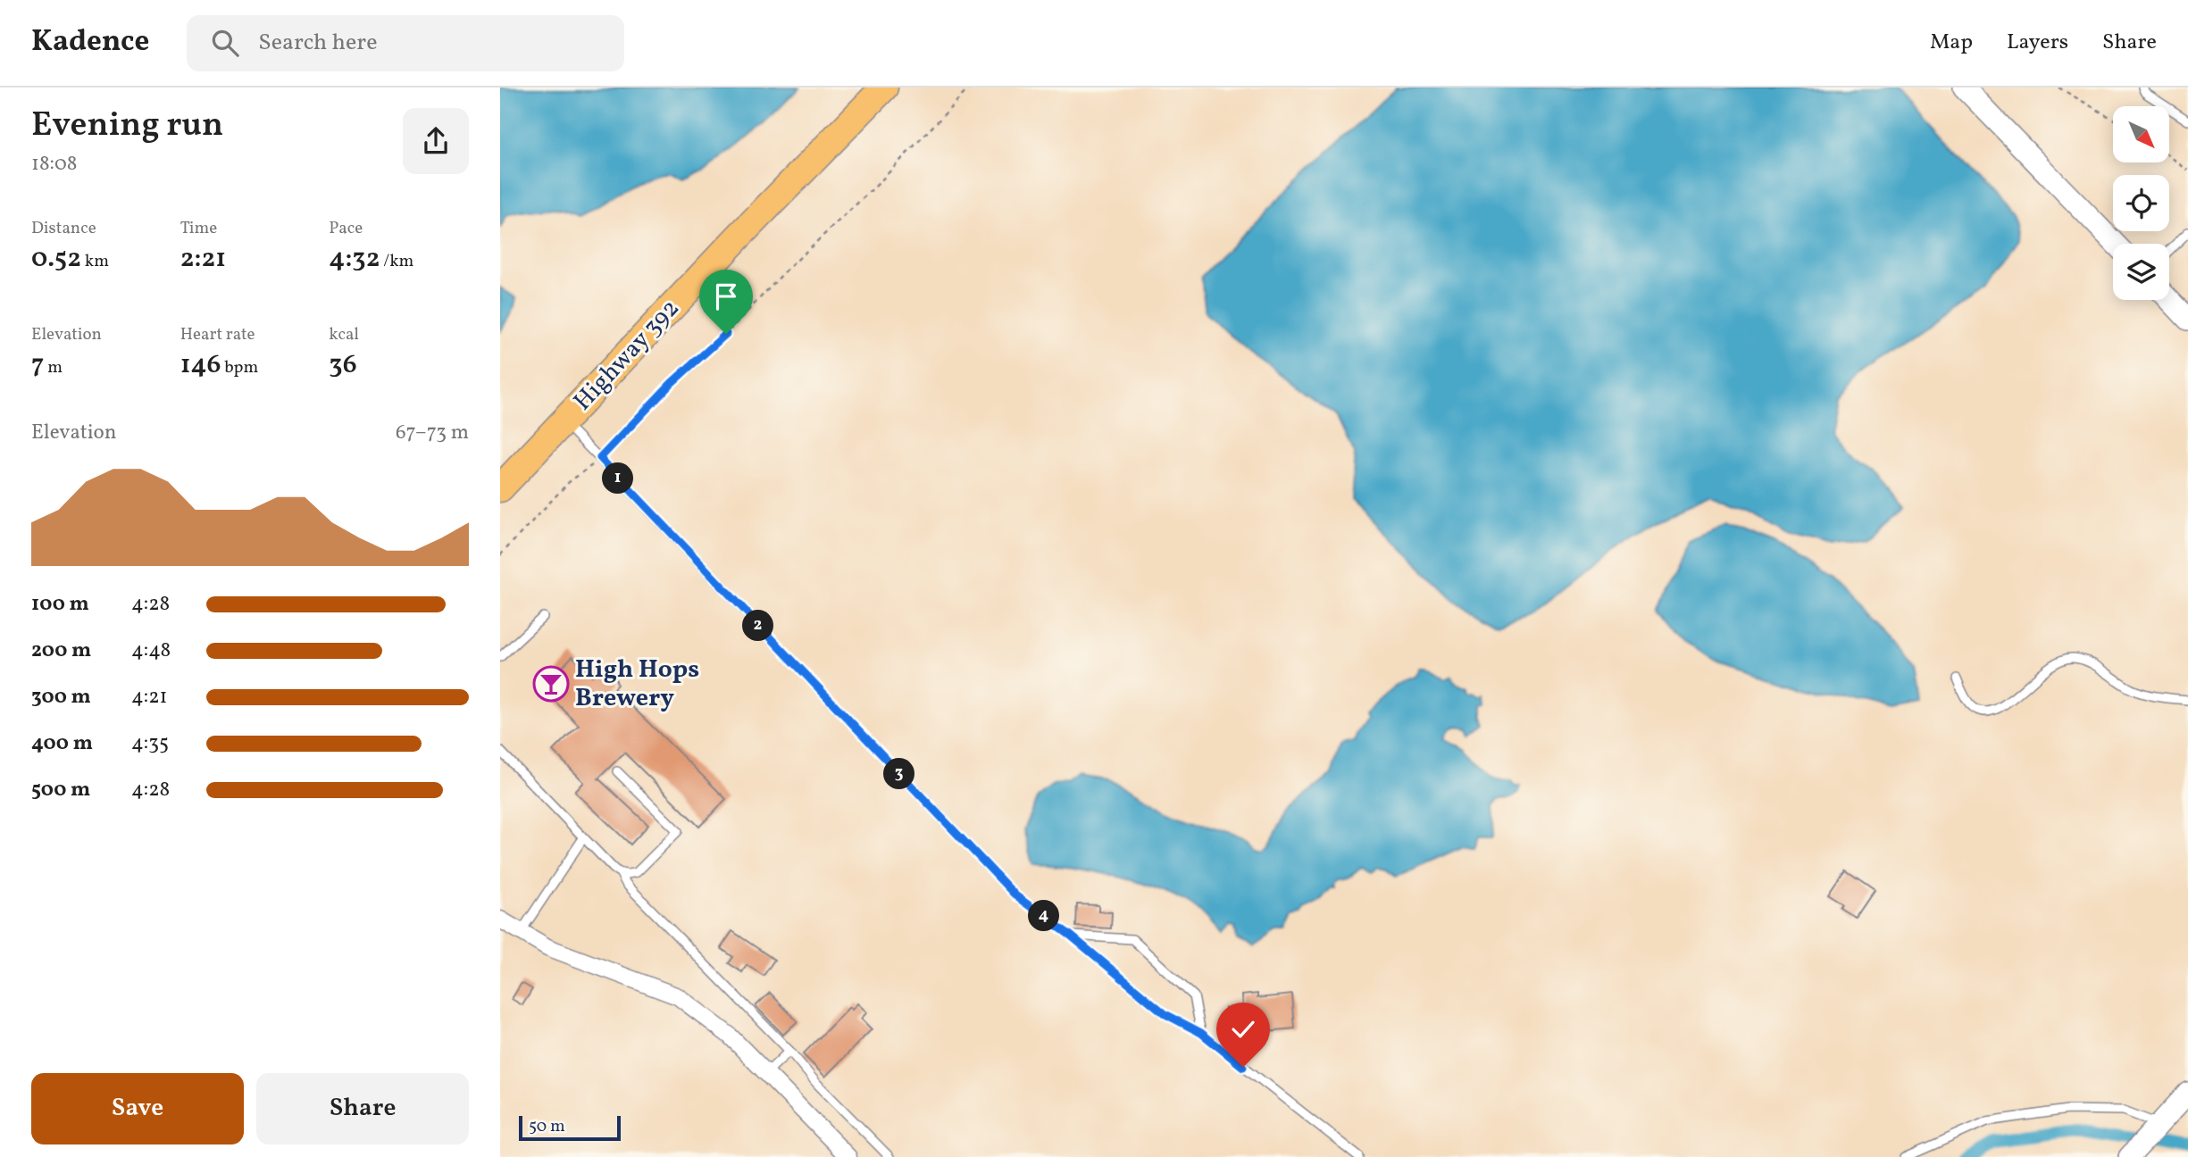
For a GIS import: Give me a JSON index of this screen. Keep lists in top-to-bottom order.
{
  "streets": {
    "main road": ["Highway 392"]
  },
  "places": {
    "bar": ["High Hops Brewery"]
  },
  "scale_bar": "50 m",
  "north": "bottom right",
  "page": {
    "header": "Kadence",
    "search": "Search here",
    "nav": ["Map", "Layers", "Share"],
    "heading": ["Evening run", "18:08"],
    "stats": [
      ["Distance", "0.52 km"],
      ["Time", "2:21"],
      ["Pace", "4:32 /km"],
      ["Elevation", "7 m"],
      ["Heart rate", "146 bpm"],
      ["kcal", "36"]
    ],
    "chart": ["Elevation", "67–73 m"],
    "pins": [
      "1",
      "2",
      "3",
      "4"
    ],
    "list": [
      {
        "name": "100 m",
        "note": "4:28"
      },
      {
        "name": "200 m",
        "note": "4:48"
      },
      {
        "name": "300 m",
        "note": "4:21"
      },
      {
        "name": "400 m",
        "note": "4:35"
      },
      {
        "name": "500 m",
        "note": "4:28"
      }
    ],
    "buttons": ["Save", "Share"],
    "scale": "50 m"
  }
}
